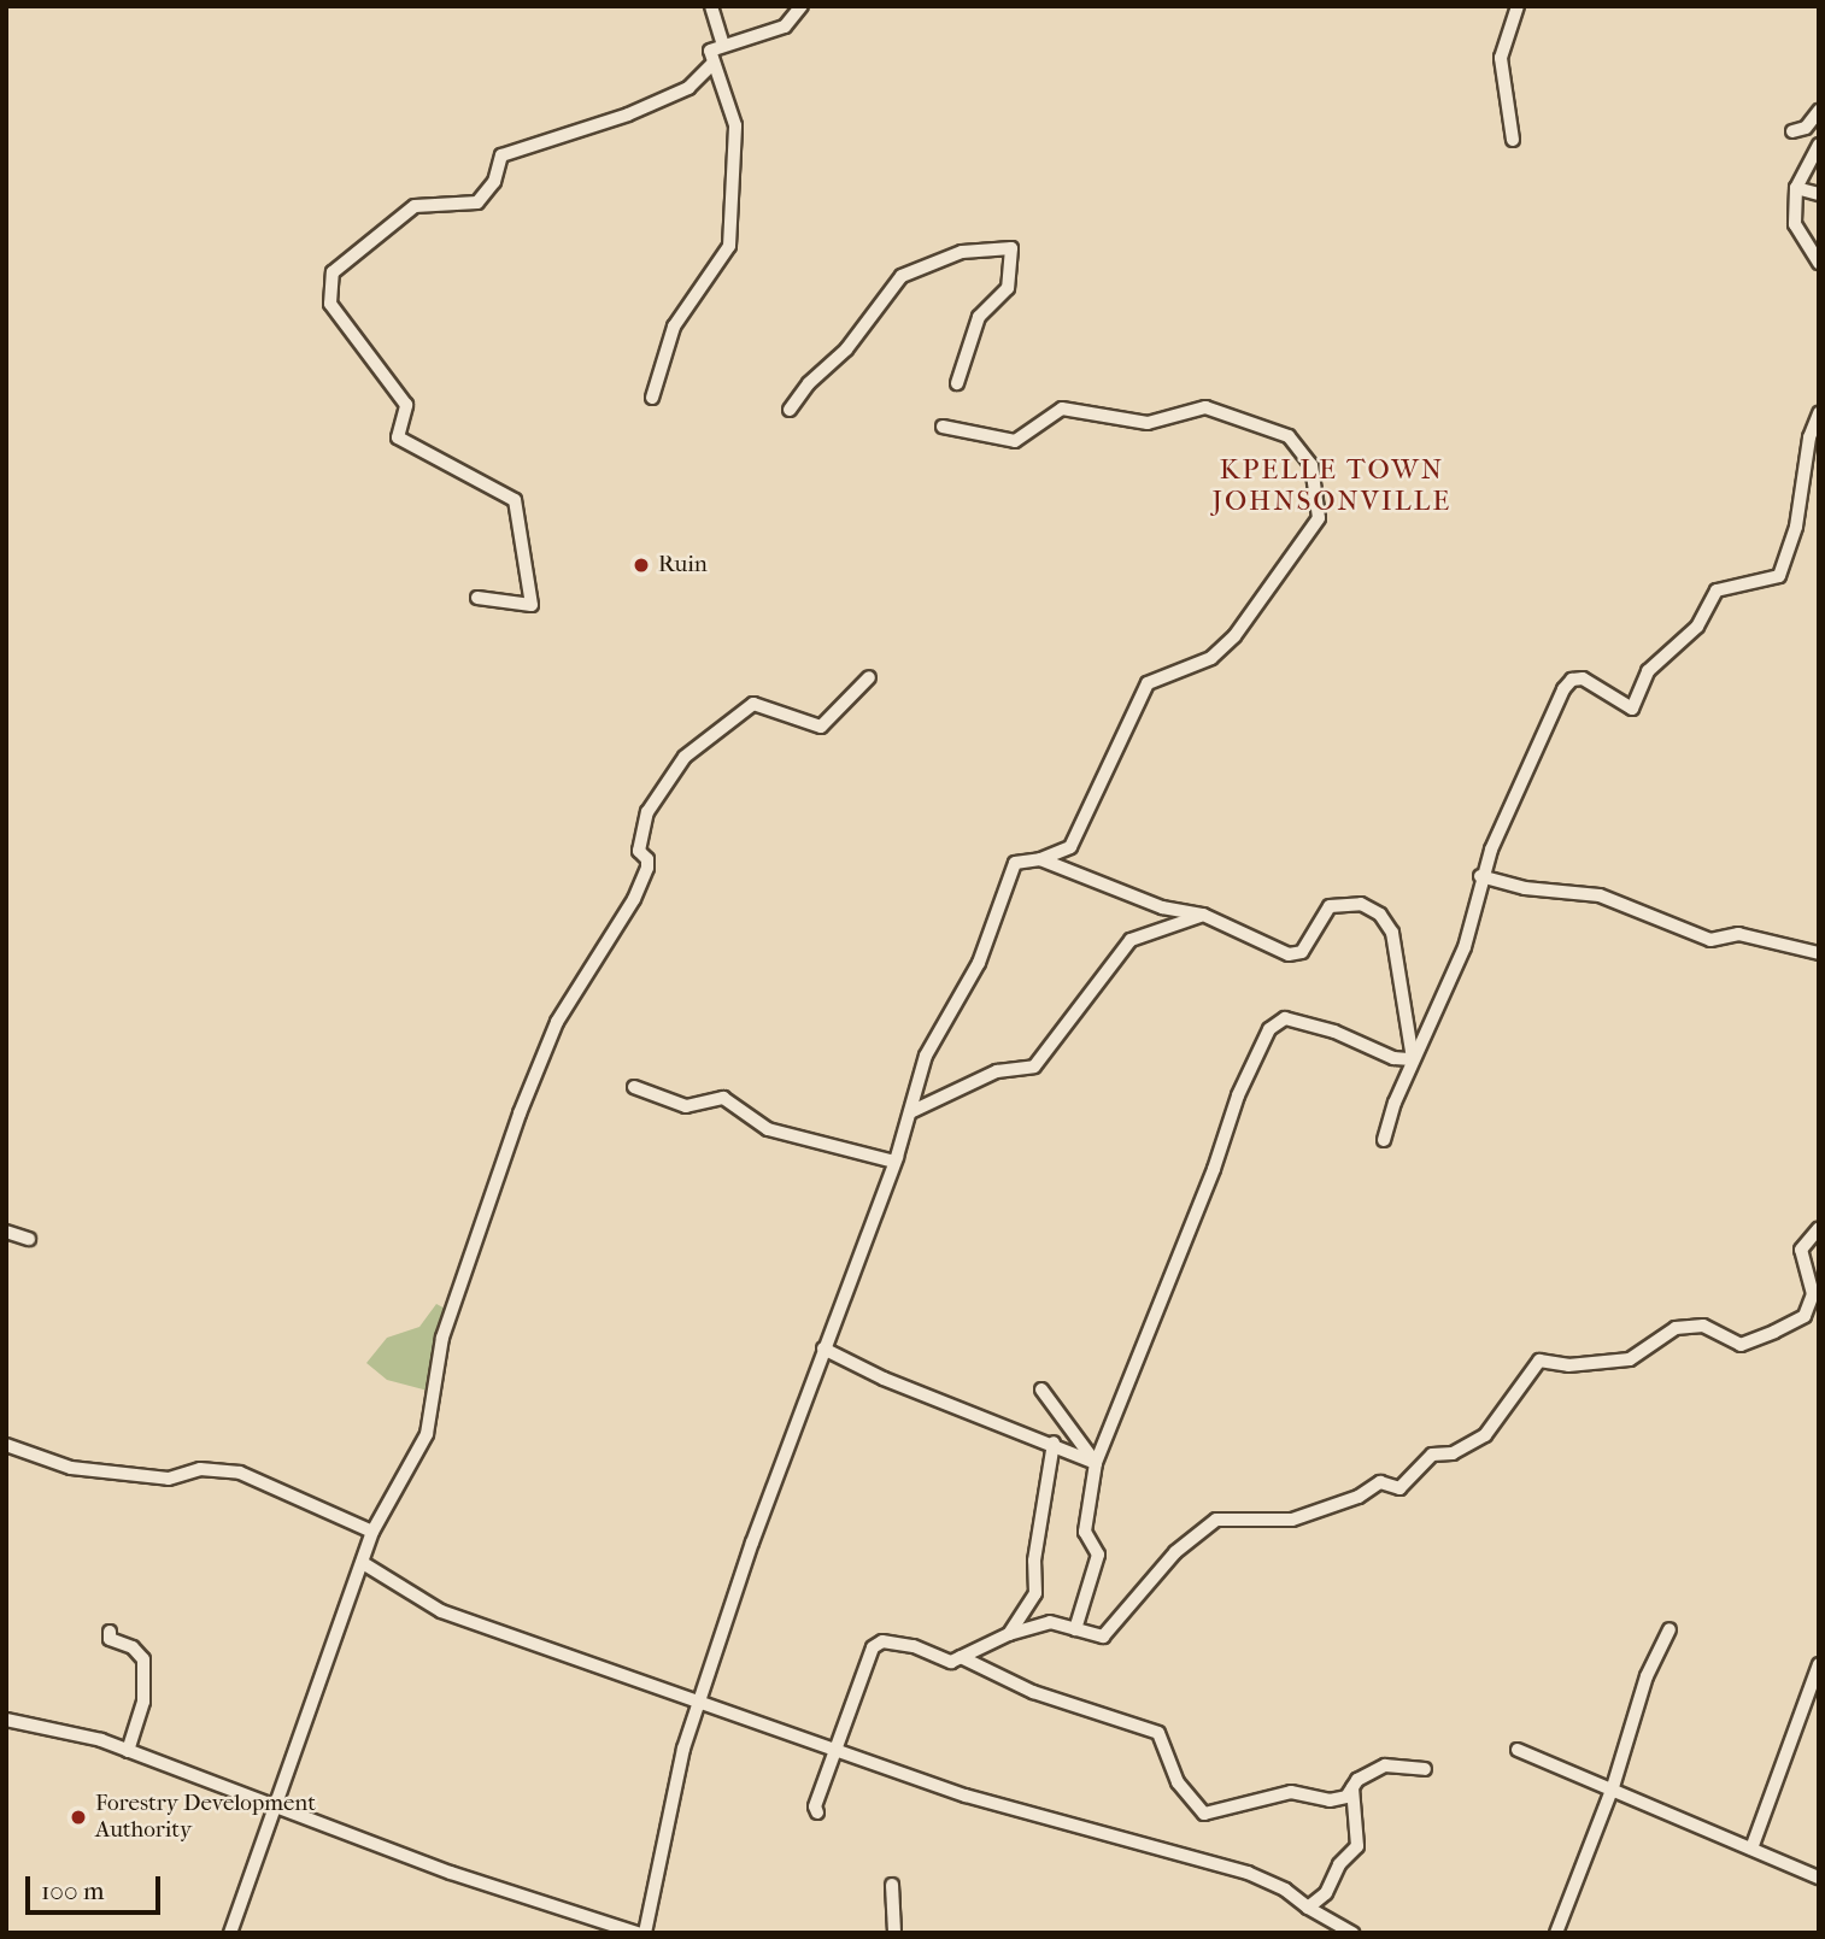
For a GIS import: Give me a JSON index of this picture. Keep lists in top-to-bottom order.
{
  "districts": ["KPELLE TOWN JOHNSONVILLE"],
  "places": ["Ruin", "Forestry Development Authority"],
  "scale_bar": "100 m"
}
